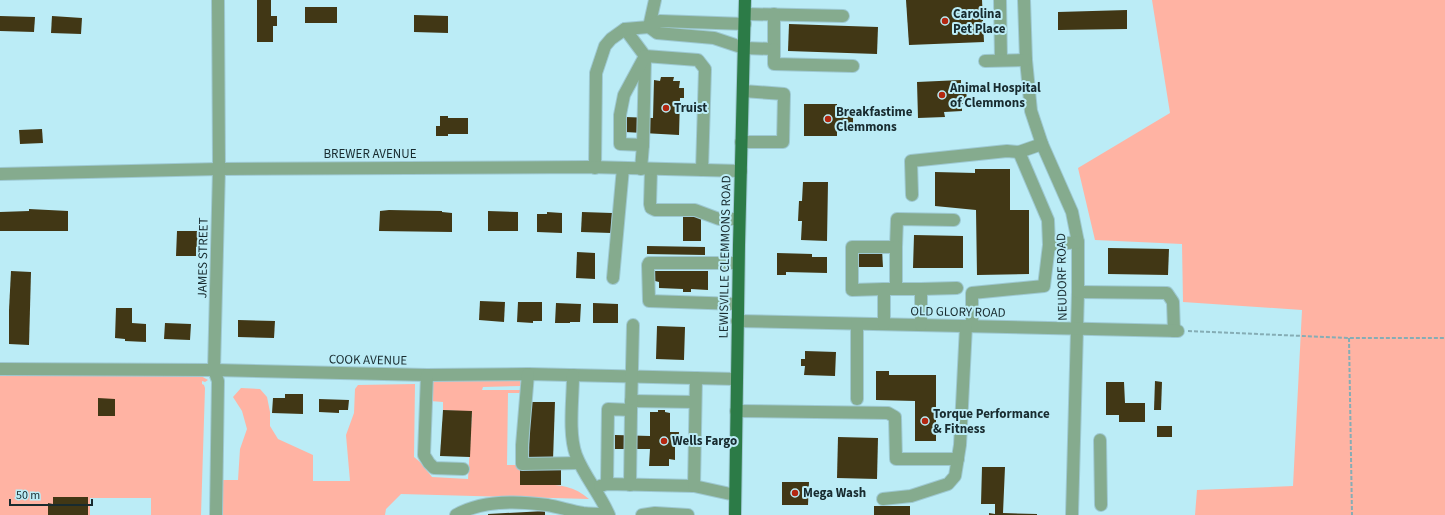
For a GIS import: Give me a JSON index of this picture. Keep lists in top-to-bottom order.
{
  "streets": {
    "main road": ["LEWISVILLE CLEMMONS ROAD"],
    "street": [
      "BREWER AVENUE",
      "JAMES STREET",
      "NEUDORF ROAD",
      "OLD GLORY ROAD",
      "COOK AVENUE"
    ]
  },
  "crossings": [
    ["BREWER AVENUE", "LEWISVILLE CLEMMONS ROAD"],
    ["BREWER AVENUE", "JAMES STREET"],
    ["LEWISVILLE CLEMMONS ROAD", "OLD GLORY ROAD"],
    ["LEWISVILLE CLEMMONS ROAD", "COOK AVENUE"],
    ["JAMES STREET", "COOK AVENUE"],
    ["NEUDORF ROAD", "OLD GLORY ROAD"]
  ],
  "places": [
    "Carolina Pet Place",
    "Animal Hospital of Clemmons",
    "Truist",
    "Breakfastime Clemmons",
    "Torque Performance & Fitness",
    "Wells Fargo",
    "Mega Wash"
  ],
  "scale_bar": "50 m"
}
